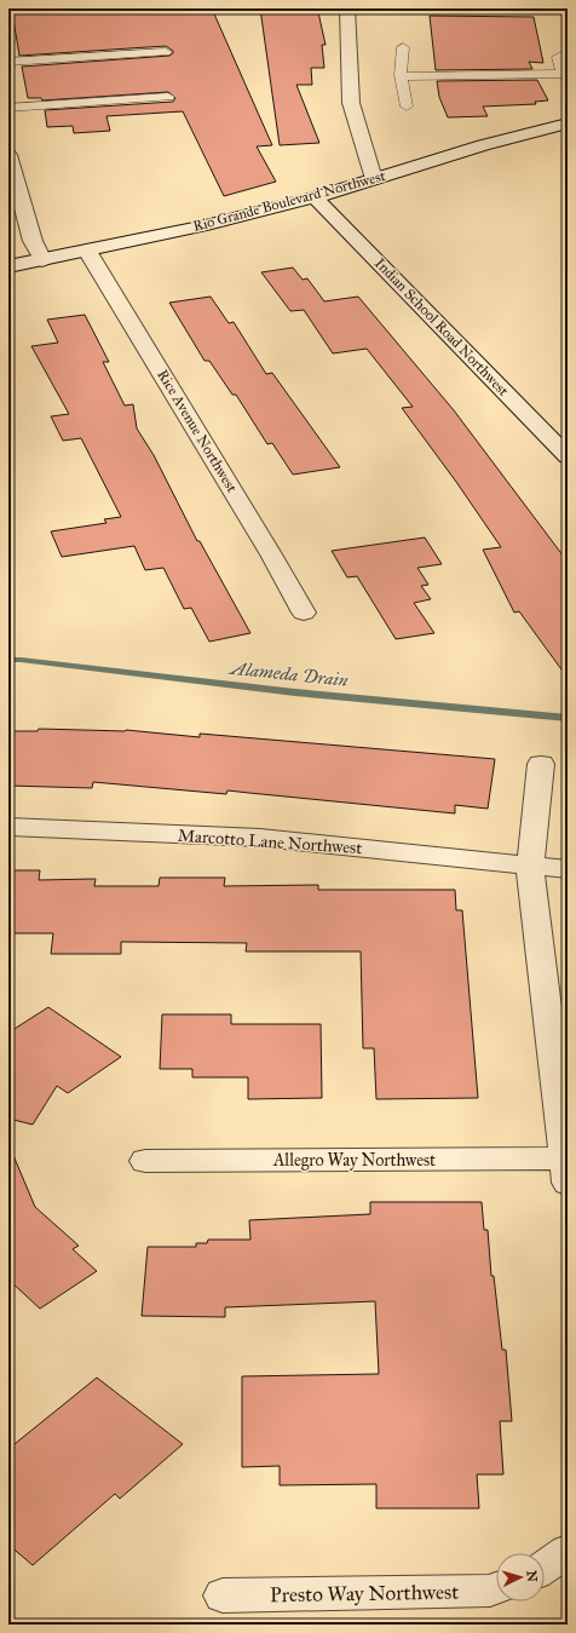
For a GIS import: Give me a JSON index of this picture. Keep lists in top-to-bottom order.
{
  "streets": {
    "street": [
      "Rio Grande Boulevard Northwest",
      "Indian School Road Northwest",
      "Rice Avenue Northwest",
      "Marcotto Lane Northwest",
      "Allegro Way Northwest",
      "Presto Way Northwest"
    ]
  },
  "crossings": [
    ["Rio Grande Boulevard Northwest", "Indian School Road Northwest"],
    ["Rio Grande Boulevard Northwest", "Rice Avenue Northwest"]
  ],
  "water": ["Alameda Drain"],
  "north": "right"
}
